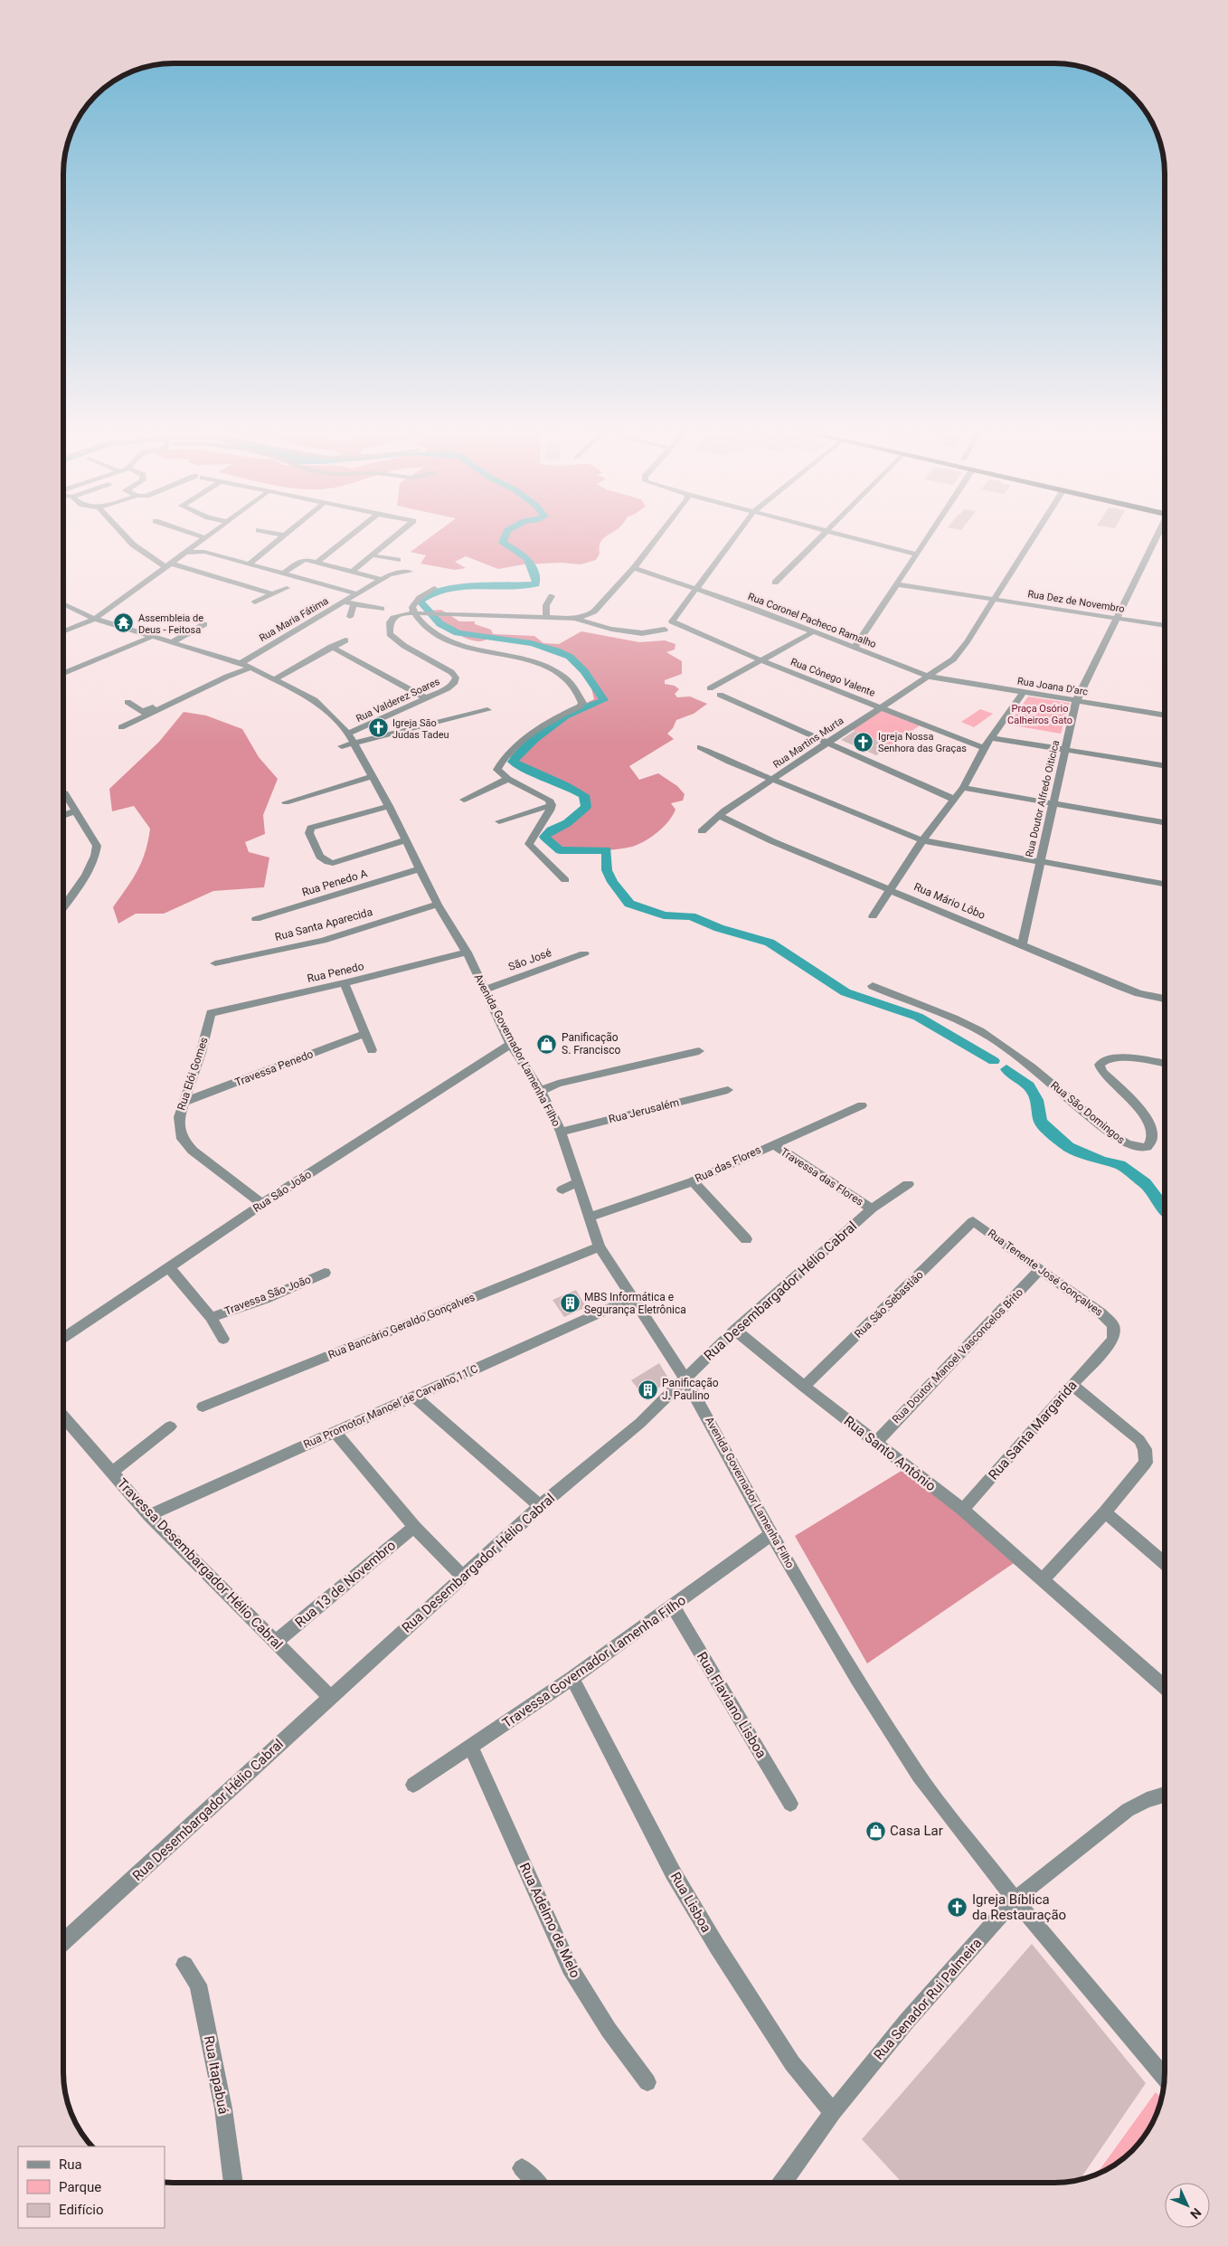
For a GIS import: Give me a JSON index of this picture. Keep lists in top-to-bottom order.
{
  "streets": {
    "street": [
      "Rua Dez de Novembro",
      "Rua Maria Fátima",
      "Rua Coronel Pacheco Ramalho",
      "Rua Cônego Valente",
      "Rua Joana D'arc",
      "Rua Valderez Soares",
      "Rua Martins Murta",
      "Rua Doutor Alfredo Oiticica",
      "Rua Penedo A",
      "Rua Mário Lôbo",
      "Rua Santa Aparecida",
      "São José",
      "Rua Penedo",
      "Avenida Governador Lamenha Filho",
      "Travessa Penedo",
      "Rua Elói Gomes",
      "Rua Jerusalém",
      "Rua São Domingos",
      "Rua das Flores",
      "Travessa das Flores",
      "Rua São João",
      "Rua Tenente José Gonçalves",
      "Rua Desembargador Hélio Cabral",
      "Travessa São João",
      "Rua São Sebastião",
      "Rua Bancário Geraldo Gonçalves",
      "Rua Doutor Manoel Vasconcelos Brito",
      "Rua Promotor Manoel de Carvalho,11 C",
      "Rua Santa Margarida",
      "Rua Santo Antônio",
      "Travessa Desembargador Hélio Cabral",
      "Rua 13 de Novembro",
      "Travessa Governador Lamenha Filho",
      "Rua Flaviano Lisboa",
      "Rua Lisboa",
      "Rua Adelmo de Melo",
      "Rua Senador Rui Palmeira",
      "Rua Itapabuá"
    ]
  },
  "crossings": [
    ["Rua Dez de Novembro", "Rua Martins Murta"],
    ["Rua Dez de Novembro", "Rua Doutor Alfredo Oiticica"],
    ["Rua Maria Fátima", "Avenida Governador Lamenha Filho"],
    ["Rua Coronel Pacheco Ramalho", "Rua Cônego Valente"],
    ["Rua Coronel Pacheco Ramalho", "Rua Joana D'arc"],
    ["Rua Coronel Pacheco Ramalho", "Rua Martins Murta"],
    ["Rua Cônego Valente", "Rua Martins Murta"],
    ["Rua Joana D'arc", "Rua Martins Murta"],
    ["Rua Joana D'arc", "Rua Doutor Alfredo Oiticica"],
    ["Rua Valderez Soares", "Avenida Governador Lamenha Filho"],
    ["Rua Martins Murta", "Rua Mário Lôbo"],
    ["Rua Doutor Alfredo Oiticica", "Rua Mário Lôbo"],
    ["Rua Penedo A", "Avenida Governador Lamenha Filho"],
    ["Rua Santa Aparecida", "Avenida Governador Lamenha Filho"],
    ["São José", "Avenida Governador Lamenha Filho"],
    ["Rua Penedo", "Avenida Governador Lamenha Filho"],
    ["Rua Penedo", "Rua Elói Gomes"],
    ["Avenida Governador Lamenha Filho", "Rua Jerusalém"],
    ["Avenida Governador Lamenha Filho", "Rua das Flores"],
    ["Avenida Governador Lamenha Filho", "Rua São João"],
    ["Avenida Governador Lamenha Filho", "Rua Desembargador Hélio Cabral"],
    ["Avenida Governador Lamenha Filho", "Rua Bancário Geraldo Gonçalves"],
    ["Avenida Governador Lamenha Filho", "Rua Promotor Manoel de Carvalho,11 C"],
    ["Avenida Governador Lamenha Filho", "Travessa Governador Lamenha Filho"],
    ["Avenida Governador Lamenha Filho", "Rua Senador Rui Palmeira"],
    ["Travessa Penedo", "Rua Elói Gomes"],
    ["Rua Elói Gomes", "Rua São João"],
    ["Rua das Flores", "Travessa das Flores"],
    ["Travessa das Flores", "Rua Desembargador Hélio Cabral"],
    ["Rua São João", "Travessa São João"],
    ["Rua Tenente José Gonçalves", "Rua São Sebastião"],
    ["Rua Tenente José Gonçalves", "Rua Doutor Manoel Vasconcelos Brito"],
    ["Rua Tenente José Gonçalves", "Rua Santa Margarida"],
    ["Rua Desembargador Hélio Cabral", "Rua Santo Antônio"],
    ["Rua Desembargador Hélio Cabral", "Travessa Desembargador Hélio Cabral"],
    ["Rua São Sebastião", "Rua Santo Antônio"],
    ["Rua Doutor Manoel Vasconcelos Brito", "Rua Santo Antônio"],
    ["Rua Promotor Manoel de Carvalho,11 C", "Travessa Desembargador Hélio Cabral"],
    ["Rua Santa Margarida", "Rua Santo Antônio"],
    ["Travessa Desembargador Hélio Cabral", "Rua 13 de Novembro"],
    ["Travessa Governador Lamenha Filho", "Rua Flaviano Lisboa"],
    ["Travessa Governador Lamenha Filho", "Rua Lisboa"],
    ["Travessa Governador Lamenha Filho", "Rua Adelmo de Melo"],
    ["Rua Lisboa", "Rua Senador Rui Palmeira"]
  ],
  "parks": ["Praça Osório Calheiros Gato"],
  "places": {
    "temple": ["Assembleia de Deus - Feitosa"],
    "church": ["Igreja São Judas Tadeu", "Igreja Nossa Senhora das Graças", "Igreja Bíblica da Restauração"],
    "shop": ["Panificação S. Francisco", "Casa Lar"],
    "building": ["MBS Informática e Segurança Eletrônica", "Panificação J. Paulino"]
  },
  "legend": ["Rua", "Parque", "Edifício"],
  "north": "bottom right"
}
